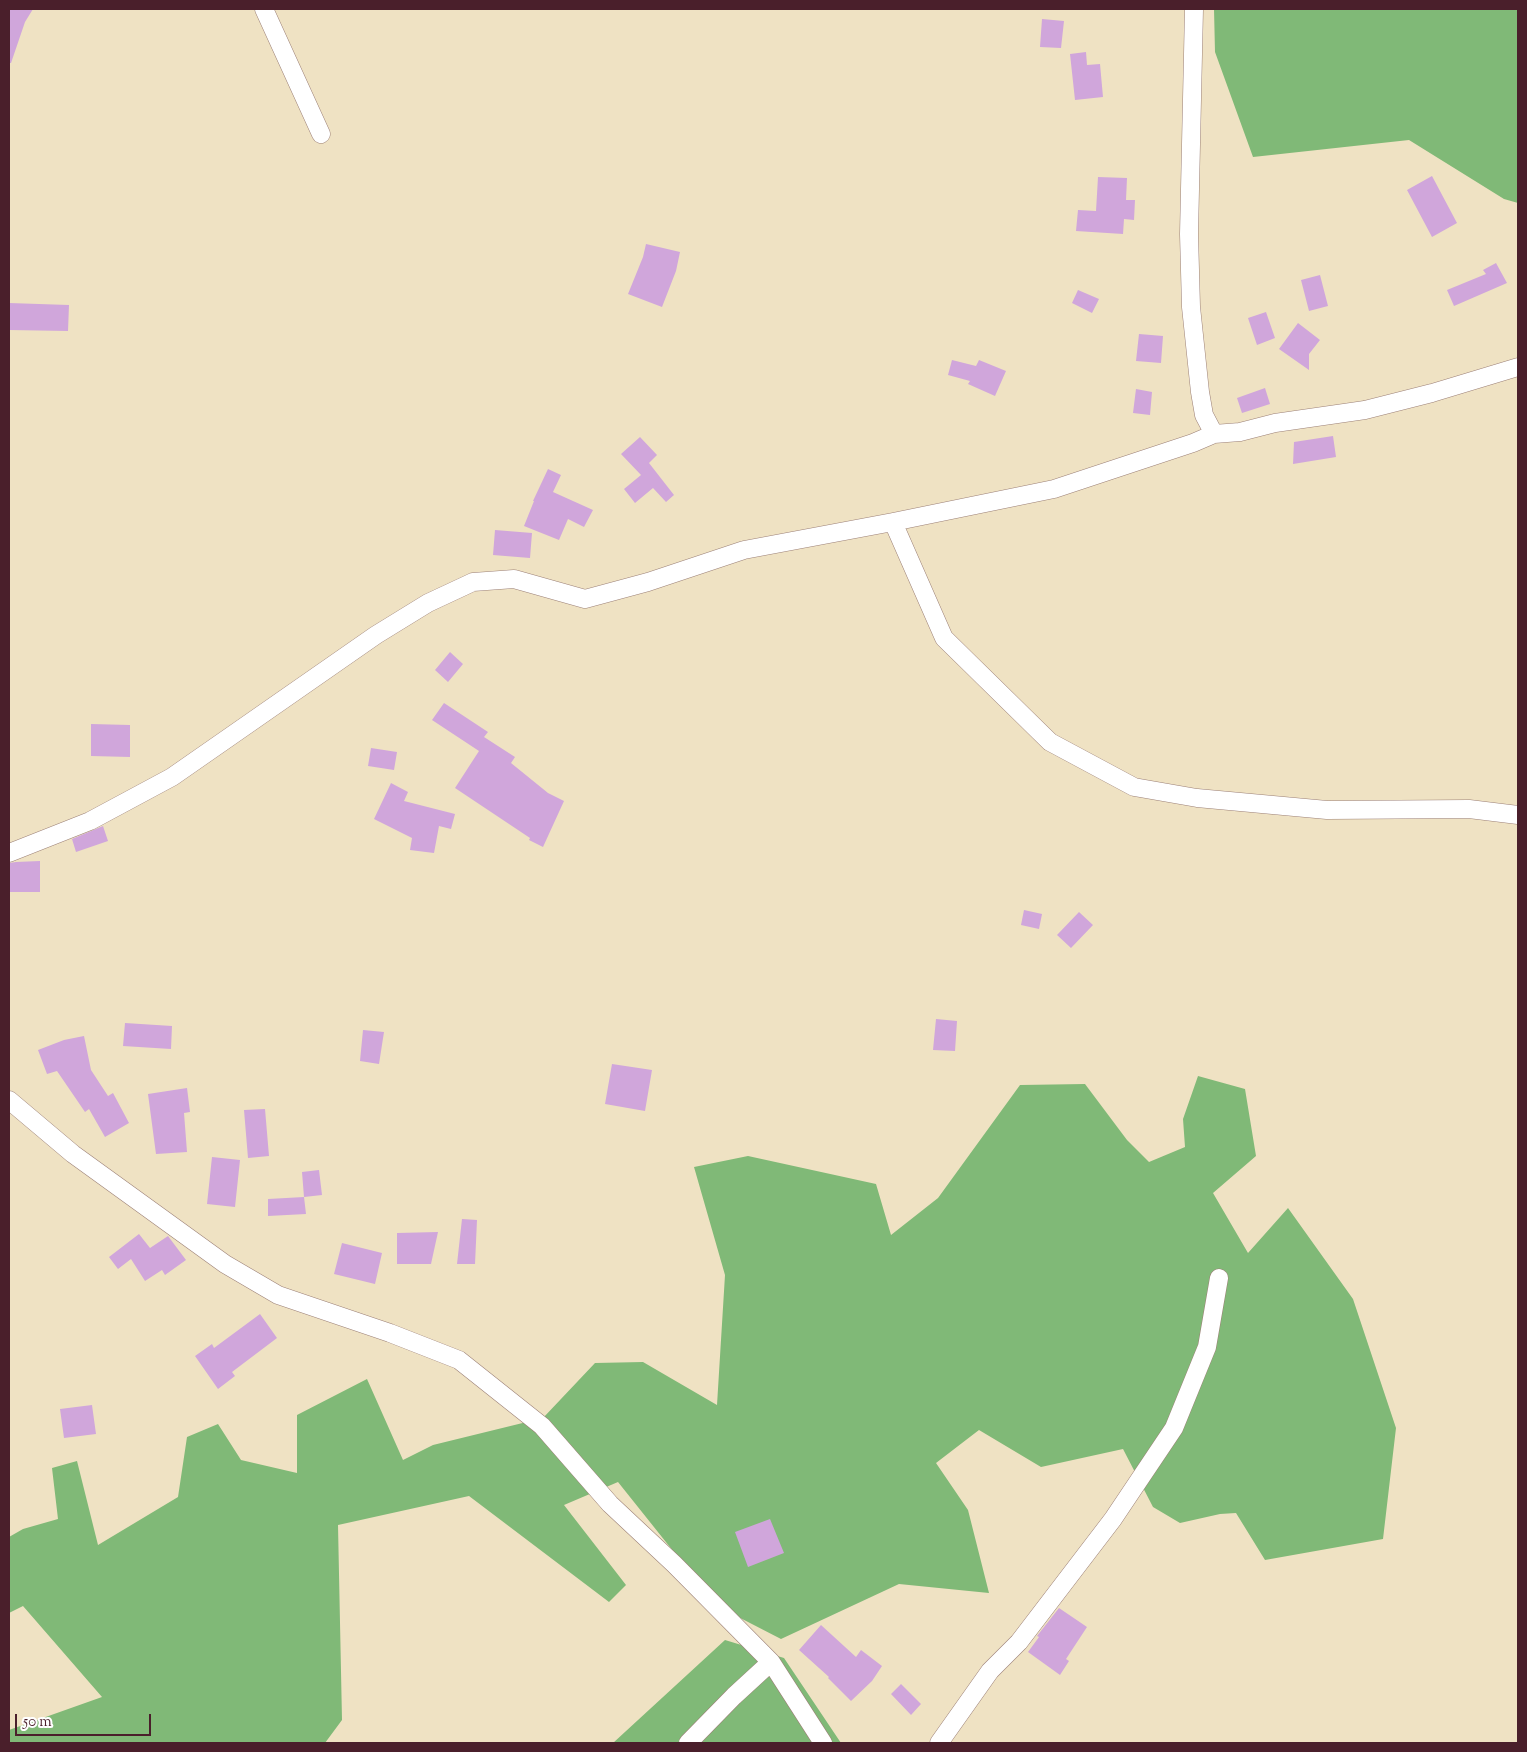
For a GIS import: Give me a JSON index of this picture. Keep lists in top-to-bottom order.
{
  "scale_bar": "50 m"
}
